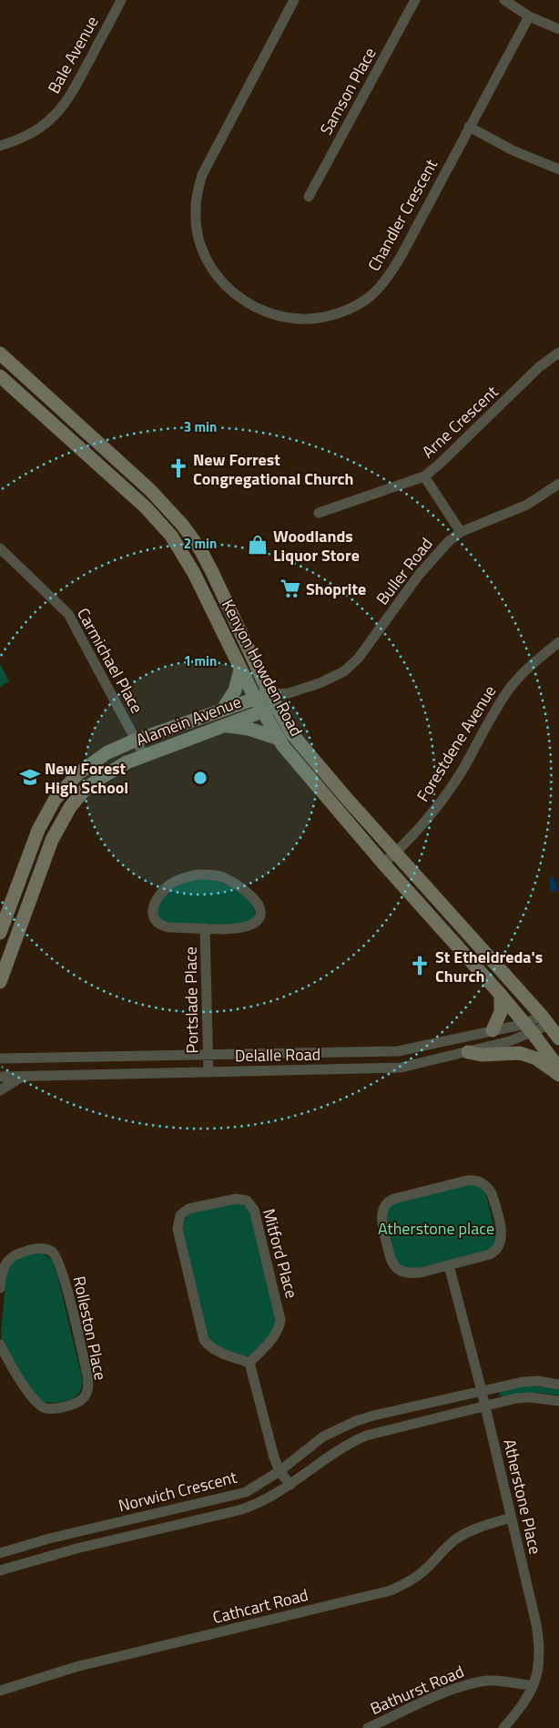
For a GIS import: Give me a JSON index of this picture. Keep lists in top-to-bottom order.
{
  "streets": {
    "street": [
      "Bale Avenue",
      "Samson Place",
      "Chandler Crescent",
      "Arne Crescent",
      "Buller Road",
      "Carmichael Place",
      "Kenyon Howden Road",
      "Alamein Avenue",
      "Forestdene Avenue",
      "Portslade Place",
      "Delalle Road",
      "Mitford Place",
      "Rolleston Place",
      "Norwich Crescent",
      "Atherstone Place",
      "Cathcart Road",
      "Bathurst Road"
    ]
  },
  "crossings": [
    ["Buller Road", "Kenyon Howden Road"],
    ["Buller Road", "Alamein Avenue"],
    ["Carmichael Place", "Alamein Avenue"],
    ["Kenyon Howden Road", "Alamein Avenue"],
    ["Kenyon Howden Road", "Forestdene Avenue"],
    ["Kenyon Howden Road", "Delalle Road"],
    ["Portslade Place", "Delalle Road"],
    ["Norwich Crescent", "Atherstone Place"],
    ["Atherstone Place", "Cathcart Road"],
    ["Atherstone Place", "Bathurst Road"]
  ],
  "parks": ["Atherstone place"],
  "places": {
    "church": ["New Forrest Congregational Church", "St Etheldreda's Church"],
    "shop": ["Woodlands Liquor Store"],
    "supermarket": ["Shoprite"],
    "school or university": ["New Forest High School"]
  },
  "rings": ["3 min", "2 min", "1 min"]
}
